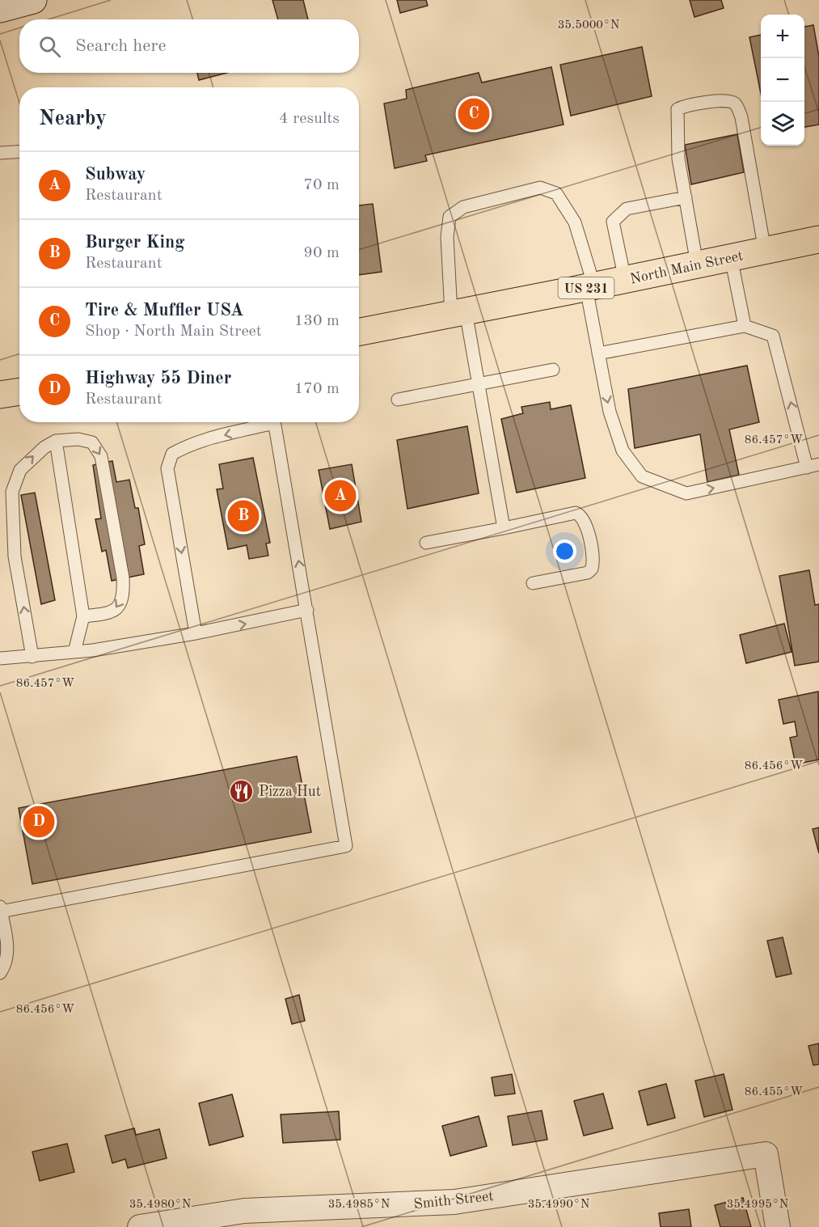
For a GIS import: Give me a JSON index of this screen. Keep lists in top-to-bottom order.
{
  "streets": {
    "highway": ["North Main Street", "US 231"],
    "street": ["Smith Street"]
  },
  "places": {
    "restaurant": ["Pizza Hut"]
  },
  "page": {
    "map_buttons": ["+", "−"],
    "search": "Search here",
    "heading": ["Nearby", "4 results"],
    "pins": [
      "C",
      "A",
      "B",
      "D"
    ],
    "list": [
      {
        "mark": "A",
        "name": "Subway",
        "note": "Restaurant",
        "value": "70 m"
      },
      {
        "mark": "B",
        "name": "Burger King",
        "note": "Restaurant",
        "value": "90 m"
      },
      {
        "mark": "C",
        "name": "Tire & Muffler USA",
        "note": "Shop · North Main Street",
        "value": "130 m"
      },
      {
        "mark": "D",
        "name": "Highway 55 Diner",
        "note": "Restaurant",
        "value": "170 m"
      }
    ]
  },
  "coordinates": [
    "35.5000°N",
    "86.457°W",
    "86.456°W",
    "86.455°W",
    "35.4980°N",
    "35.4985°N",
    "35.4990°N",
    "35.4995°N"
  ]
}
